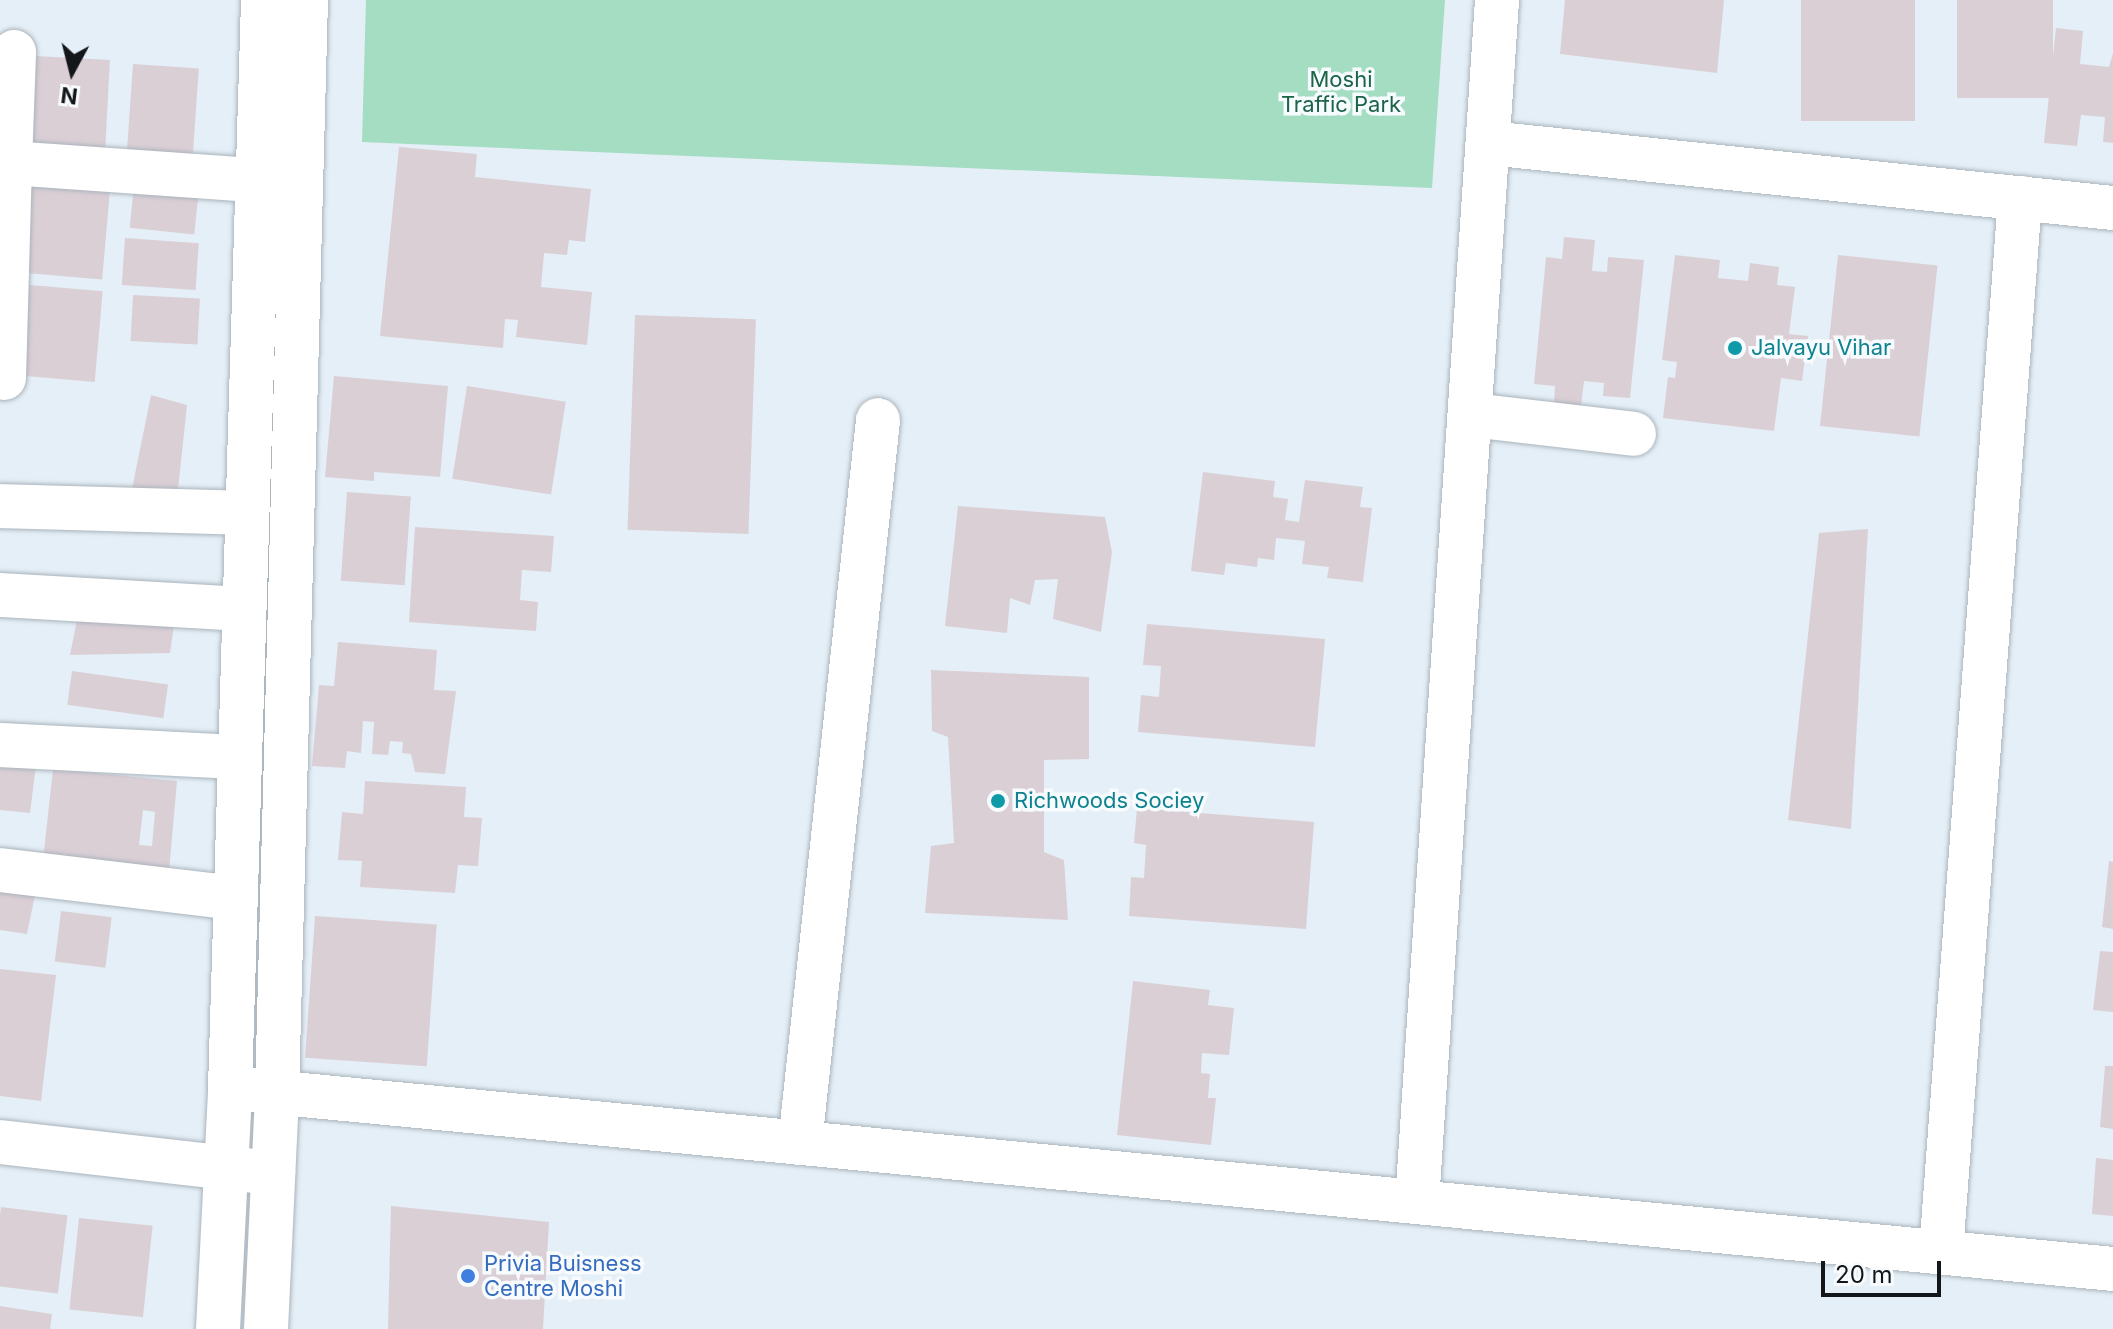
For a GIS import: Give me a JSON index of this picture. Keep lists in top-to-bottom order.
{
  "parks": ["Moshi Traffic Park"],
  "places": ["Jalvayu Vihar", "Richwoods Sociey", "Privia Buisness Centre Moshi"],
  "scale_bar": "20 m",
  "north": "bottom"
}
